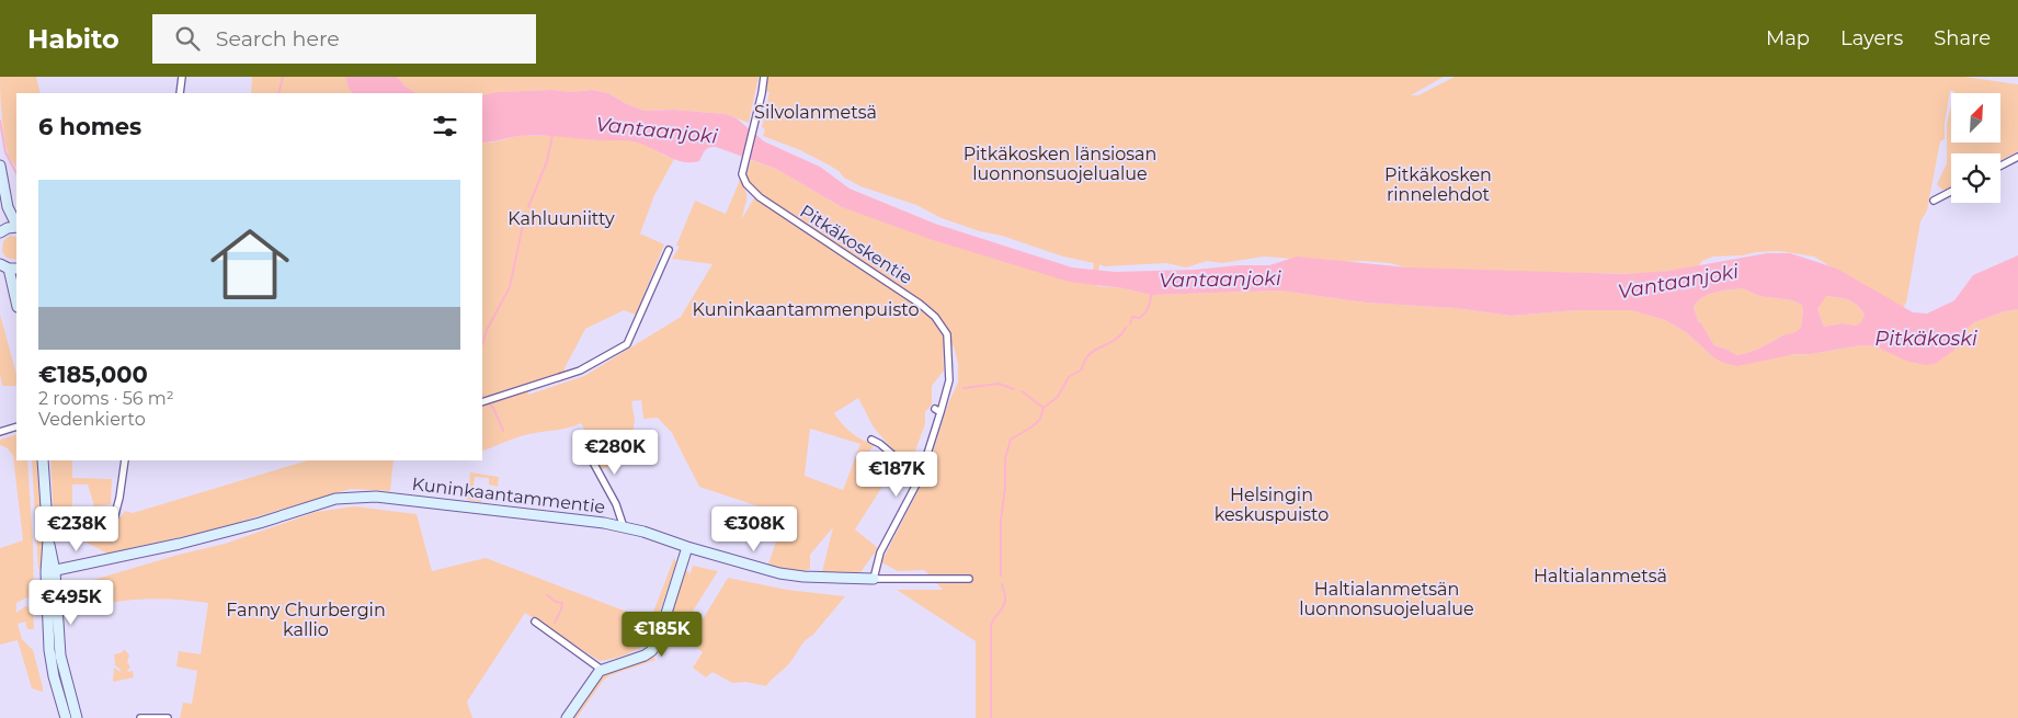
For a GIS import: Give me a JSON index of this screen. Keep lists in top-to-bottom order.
{
  "streets": {
    "street": ["Pitkäkoskentie", "Kuninkaantammentie"]
  },
  "crossings": [
    ["Pitkäkoskentie", "Kuninkaantammentie"]
  ],
  "water": ["Vantaanjoki", "Pitkäkoski"],
  "parks": [
    "Silvolanmetsä",
    "Pitkäkosken länsiosan luonnonsuojelualue",
    "Pitkäkosken rinnelehdot",
    "Kahluuniitty",
    "Kuninkaantammenpuisto",
    "Helsingin keskuspuisto",
    "Haltialanmetsä",
    "Haltialanmetsän luonnonsuojelualue",
    "Fanny Churbergin kallio"
  ],
  "north": "top right",
  "page": {
    "header": "Habito",
    "search": "Search here",
    "nav": ["Map", "Layers", "Share"],
    "heading": "6 homes",
    "list": [
      {
        "name": "€185,000",
        "note": "2 rooms · 56 m² · Vedenkierto"
      }
    ],
    "price": [
      "€280K",
      "€187K",
      "€238K",
      "€308K",
      "€495K",
      "€185K"
    ]
  }
}
